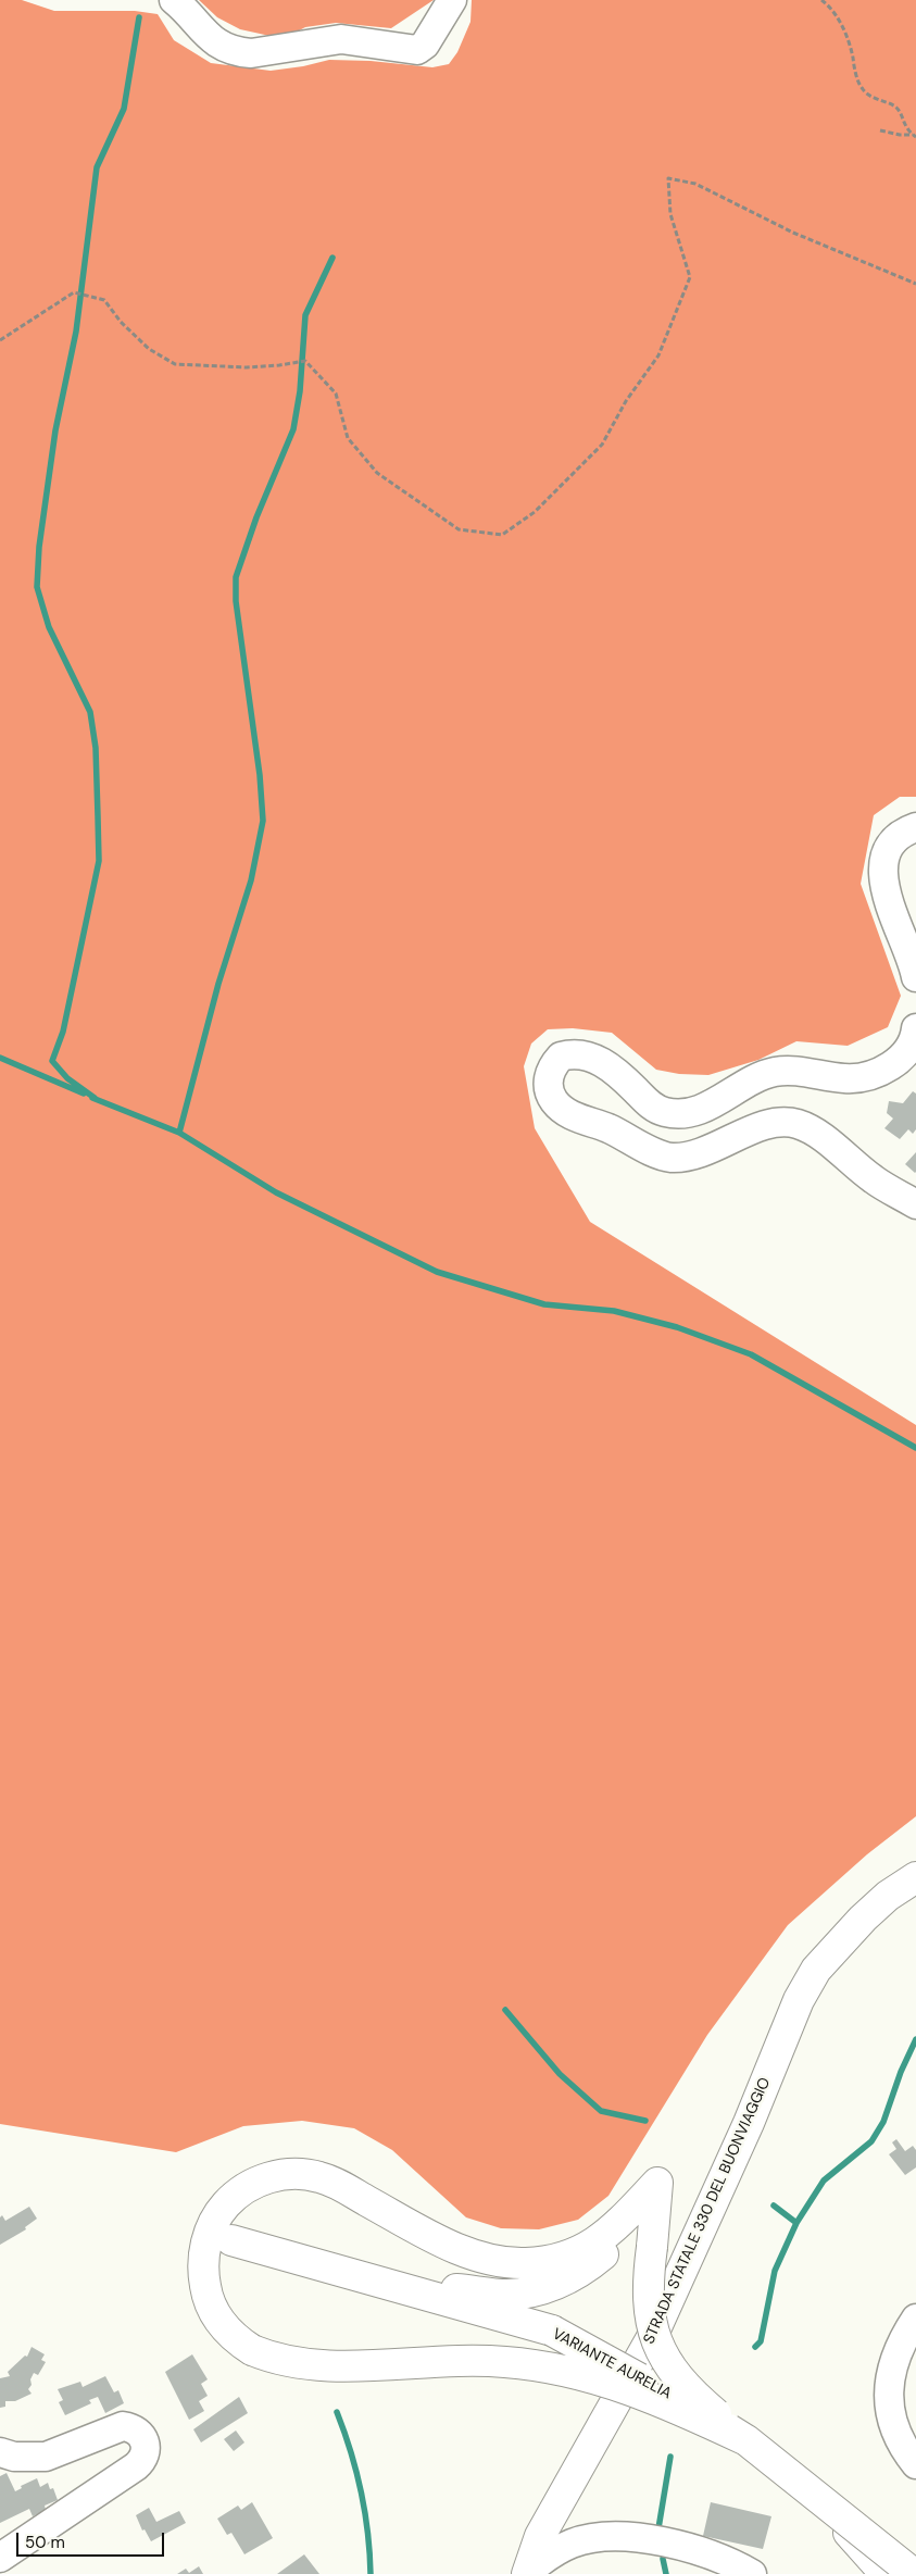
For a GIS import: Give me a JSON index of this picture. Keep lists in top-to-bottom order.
{
  "streets": {
    "main road": ["STRADA STATALE 330 DEL BUONVIAGGIO", "VARIANTE AURELIA"]
  },
  "scale_bar": "50 m"
}
